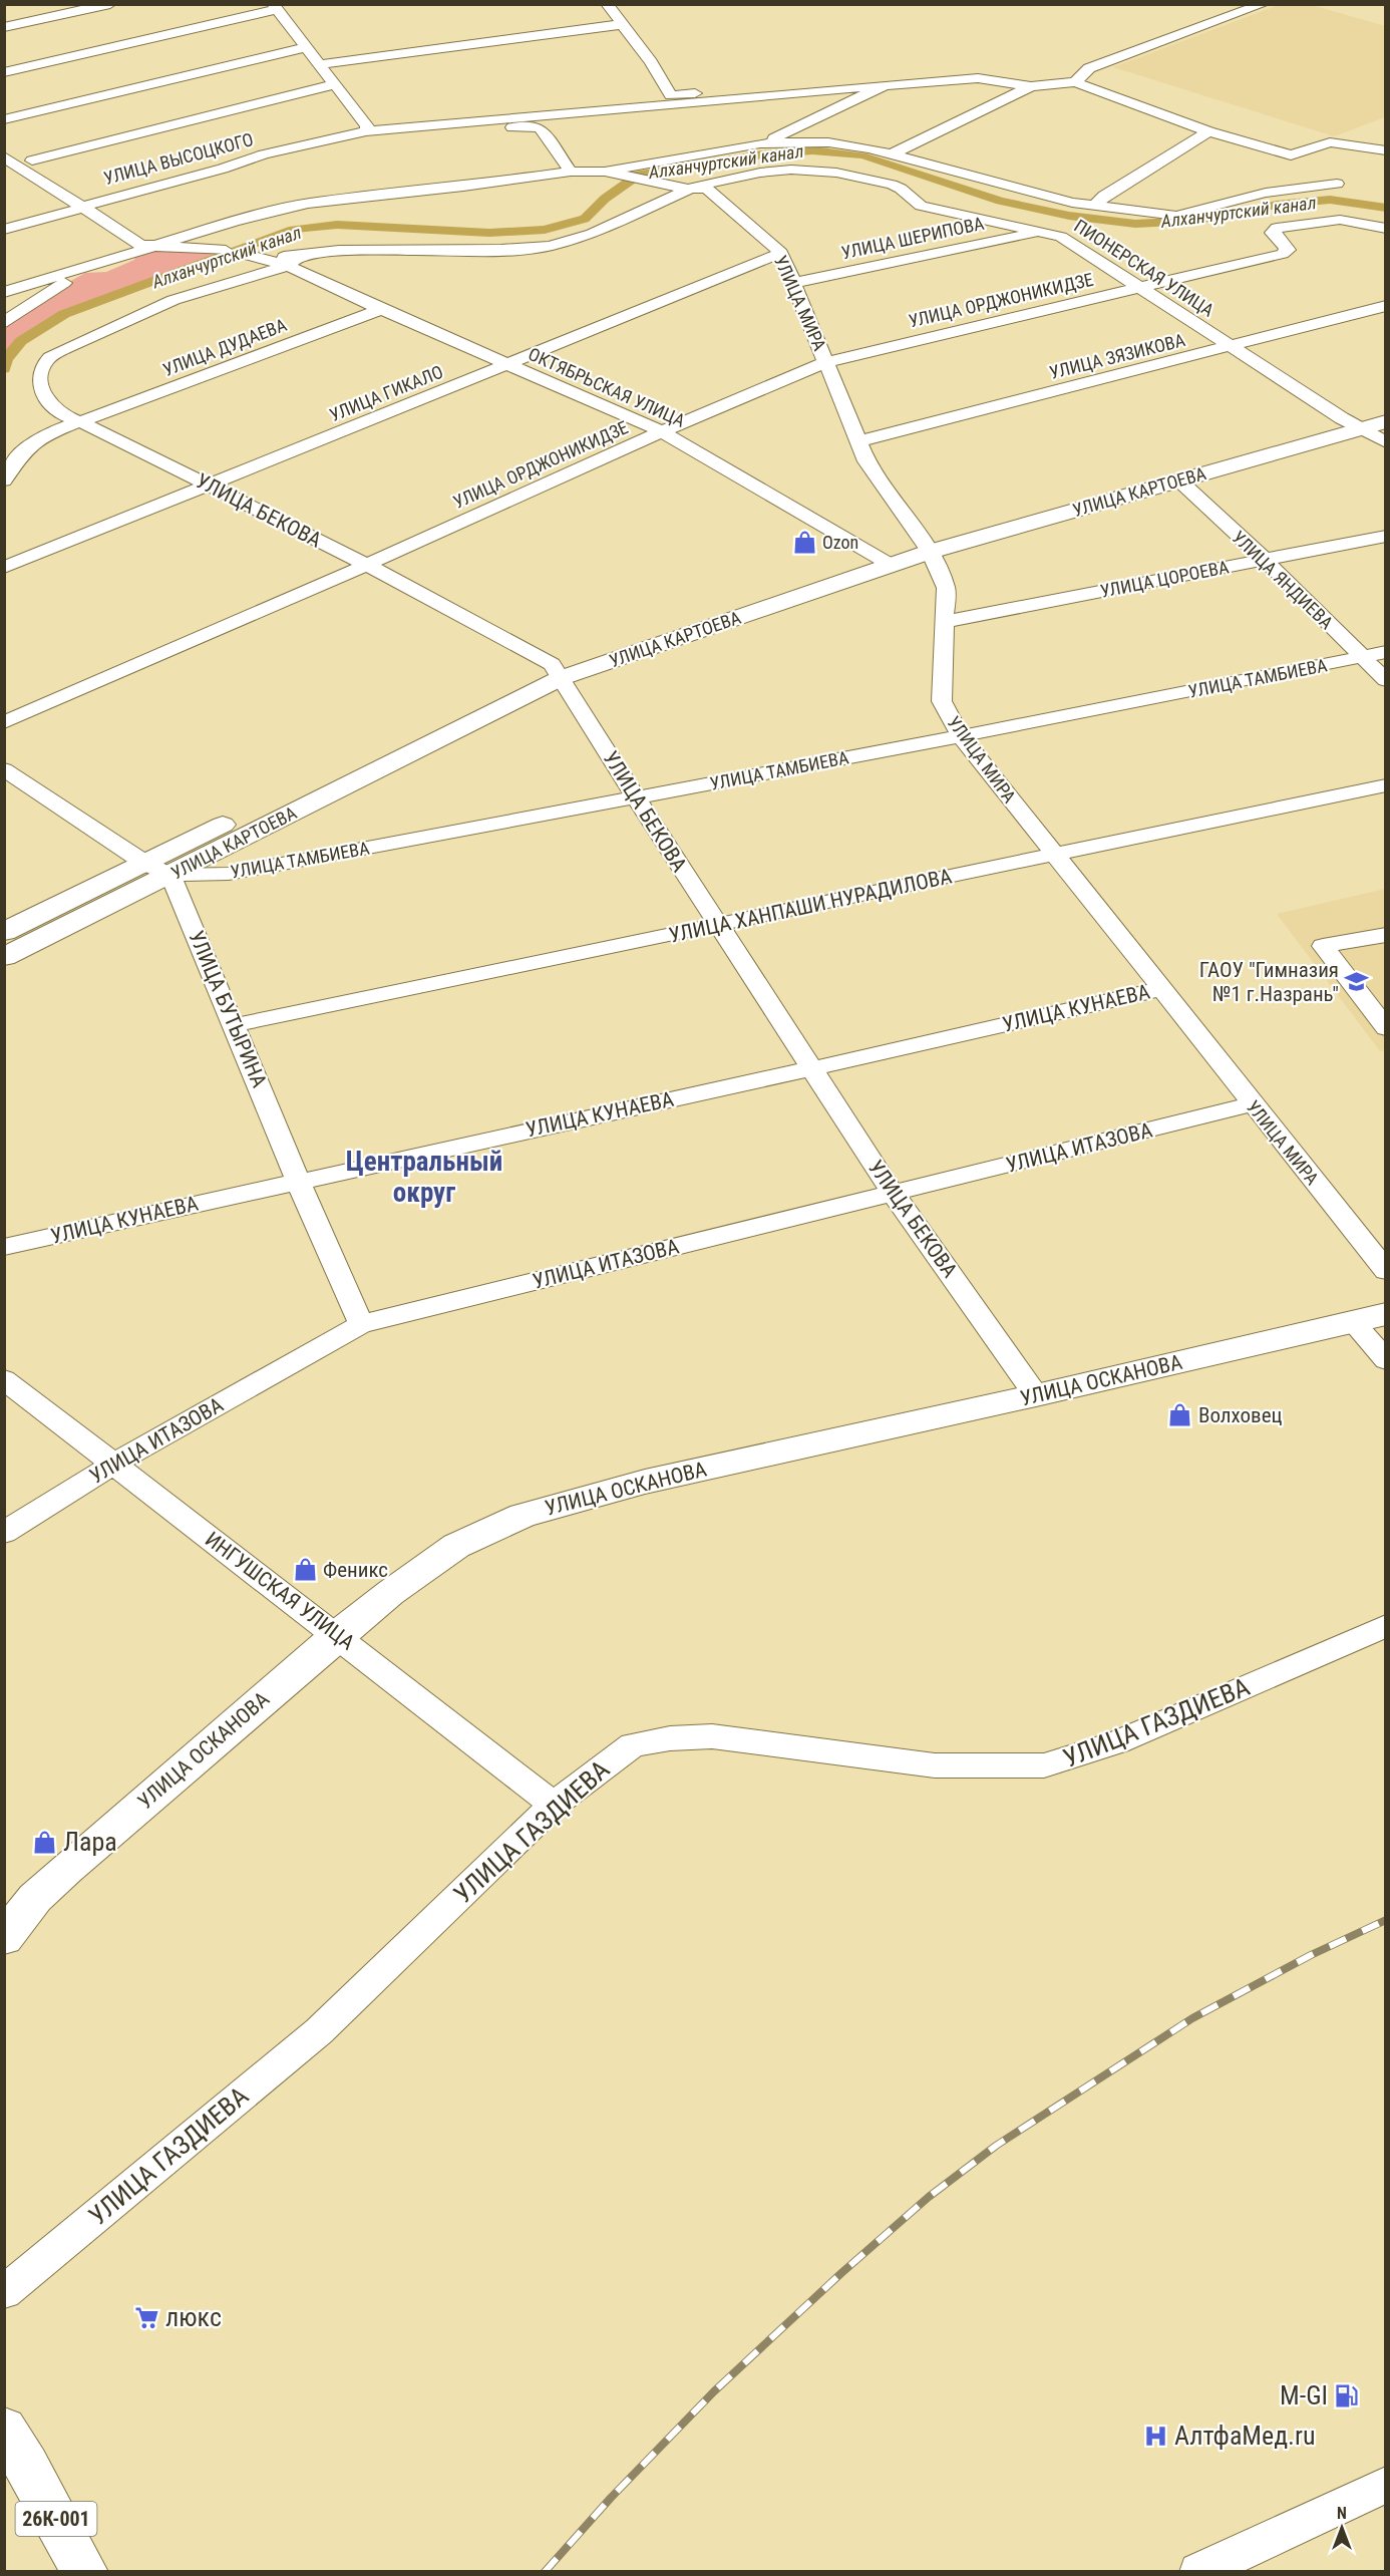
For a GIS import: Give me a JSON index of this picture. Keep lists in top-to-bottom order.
{
  "streets": {
    "main road": ["УЛИЦА КАРТОЕВА", "УЛИЦА ОСКАНОВА", "26К-001"],
    "street": [
      "УЛИЦА ВЫСОЦКОГО",
      "УЛИЦА ШЕРИПОВА",
      "ПИОНЕРСКАЯ УЛИЦА",
      "УЛИЦА ОРДЖОНИКИДЗЕ",
      "УЛИЦА МИРА",
      "УЛИЦА ДУДАЕВА",
      "УЛИЦА ЗЯЗИКОВА",
      "ОКТЯБРЬСКАЯ УЛИЦА",
      "УЛИЦА ГИКАЛО",
      "УЛИЦА БЕКОВА",
      "УЛИЦА ЦОРОЕВА",
      "УЛИЦА ЯНДИЕВА",
      "УЛИЦА ТАМБИЕВА",
      "УЛИЦА ХАНПАШИ НУРАДИЛОВА",
      "УЛИЦА КУНАЕВА",
      "УЛИЦА БУТЫРИНА",
      "УЛИЦА ИТАЗОВА",
      "ИНГУШСКАЯ УЛИЦА",
      "УЛИЦА ГАЗДИЕВА"
    ]
  },
  "crossings": [
    ["УЛИЦА ШЕРИПОВА", "ПИОНЕРСКАЯ УЛИЦА"],
    ["УЛИЦА ШЕРИПОВА", "УЛИЦА МИРА"],
    ["ПИОНЕРСКАЯ УЛИЦА", "УЛИЦА ОРДЖОНИКИДЗЕ"],
    ["ПИОНЕРСКАЯ УЛИЦА", "УЛИЦА МИРА"],
    ["ПИОНЕРСКАЯ УЛИЦА", "УЛИЦА ЗЯЗИКОВА"],
    ["ПИОНЕРСКАЯ УЛИЦА", "УЛИЦА КАРТОЕВА"],
    ["УЛИЦА ОРДЖОНИКИДЗЕ", "УЛИЦА МИРА"],
    ["УЛИЦА ОРДЖОНИКИДЗЕ", "ОКТЯБРЬСКАЯ УЛИЦА"],
    ["УЛИЦА ОРДЖОНИКИДЗЕ", "УЛИЦА БЕКОВА"],
    ["УЛИЦА МИРА", "УЛИЦА ЗЯЗИКОВА"],
    ["УЛИЦА МИРА", "УЛИЦА ГИКАЛО"],
    ["УЛИЦА МИРА", "УЛИЦА КАРТОЕВА"],
    ["УЛИЦА МИРА", "УЛИЦА ЦОРОЕВА"],
    ["УЛИЦА МИРА", "УЛИЦА ТАМБИЕВА"],
    ["УЛИЦА МИРА", "УЛИЦА ХАНПАШИ НУРАДИЛОВА"],
    ["УЛИЦА МИРА", "УЛИЦА КУНАЕВА"],
    ["УЛИЦА МИРА", "УЛИЦА ИТАЗОВА"],
    ["УЛИЦА ДУДАЕВА", "ОКТЯБРЬСКАЯ УЛИЦА"],
    ["УЛИЦА ДУДАЕВА", "УЛИЦА БЕКОВА"],
    ["ОКТЯБРЬСКАЯ УЛИЦА", "УЛИЦА ГИКАЛО"],
    ["ОКТЯБРЬСКАЯ УЛИЦА", "УЛИЦА КАРТОЕВА"],
    ["ОКТЯБРЬСКАЯ УЛИЦА", "УЛИЦА БЕКОВА"],
    ["УЛИЦА ГИКАЛО", "УЛИЦА БЕКОВА"],
    ["УЛИЦА КАРТОЕВА", "УЛИЦА БЕКОВА"],
    ["УЛИЦА КАРТОЕВА", "УЛИЦА ЯНДИЕВА"],
    ["УЛИЦА КАРТОЕВА", "УЛИЦА ТАМБИЕВА"],
    ["УЛИЦА КАРТОЕВА", "УЛИЦА БУТЫРИНА"],
    ["УЛИЦА БЕКОВА", "УЛИЦА ТАМБИЕВА"],
    ["УЛИЦА БЕКОВА", "УЛИЦА ХАНПАШИ НУРАДИЛОВА"],
    ["УЛИЦА БЕКОВА", "УЛИЦА КУНАЕВА"],
    ["УЛИЦА БЕКОВА", "УЛИЦА ИТАЗОВА"],
    ["УЛИЦА БЕКОВА", "УЛИЦА ОСКАНОВА"],
    ["УЛИЦА ЦОРОЕВА", "УЛИЦА ЯНДИЕВА"],
    ["УЛИЦА ЯНДИЕВА", "УЛИЦА ТАМБИЕВА"],
    ["УЛИЦА ТАМБИЕВА", "УЛИЦА БУТЫРИНА"],
    ["УЛИЦА ХАНПАШИ НУРАДИЛОВА", "УЛИЦА БУТЫРИНА"],
    ["УЛИЦА КУНАЕВА", "УЛИЦА БУТЫРИНА"],
    ["УЛИЦА БУТЫРИНА", "УЛИЦА ИТАЗОВА"],
    ["УЛИЦА ИТАЗОВА", "ИНГУШСКАЯ УЛИЦА"],
    ["УЛИЦА ОСКАНОВА", "ИНГУШСКАЯ УЛИЦА"],
    ["ИНГУШСКАЯ УЛИЦА", "УЛИЦА ГАЗДИЕВА"]
  ],
  "districts": ["Центральный округ"],
  "water": ["Алханчуртский канал"],
  "places": {
    "shop": [
      "Ozon",
      "Волховец",
      "Феникс",
      "Лара"
    ],
    "school or university": ["ГАОУ \"Гимназия №1 г.Назрань\""],
    "supermarket": ["люкс"],
    "fuel station": ["M-GI"],
    "hospital": ["АлтфаМед.ru"]
  },
  "north": "top"
}
